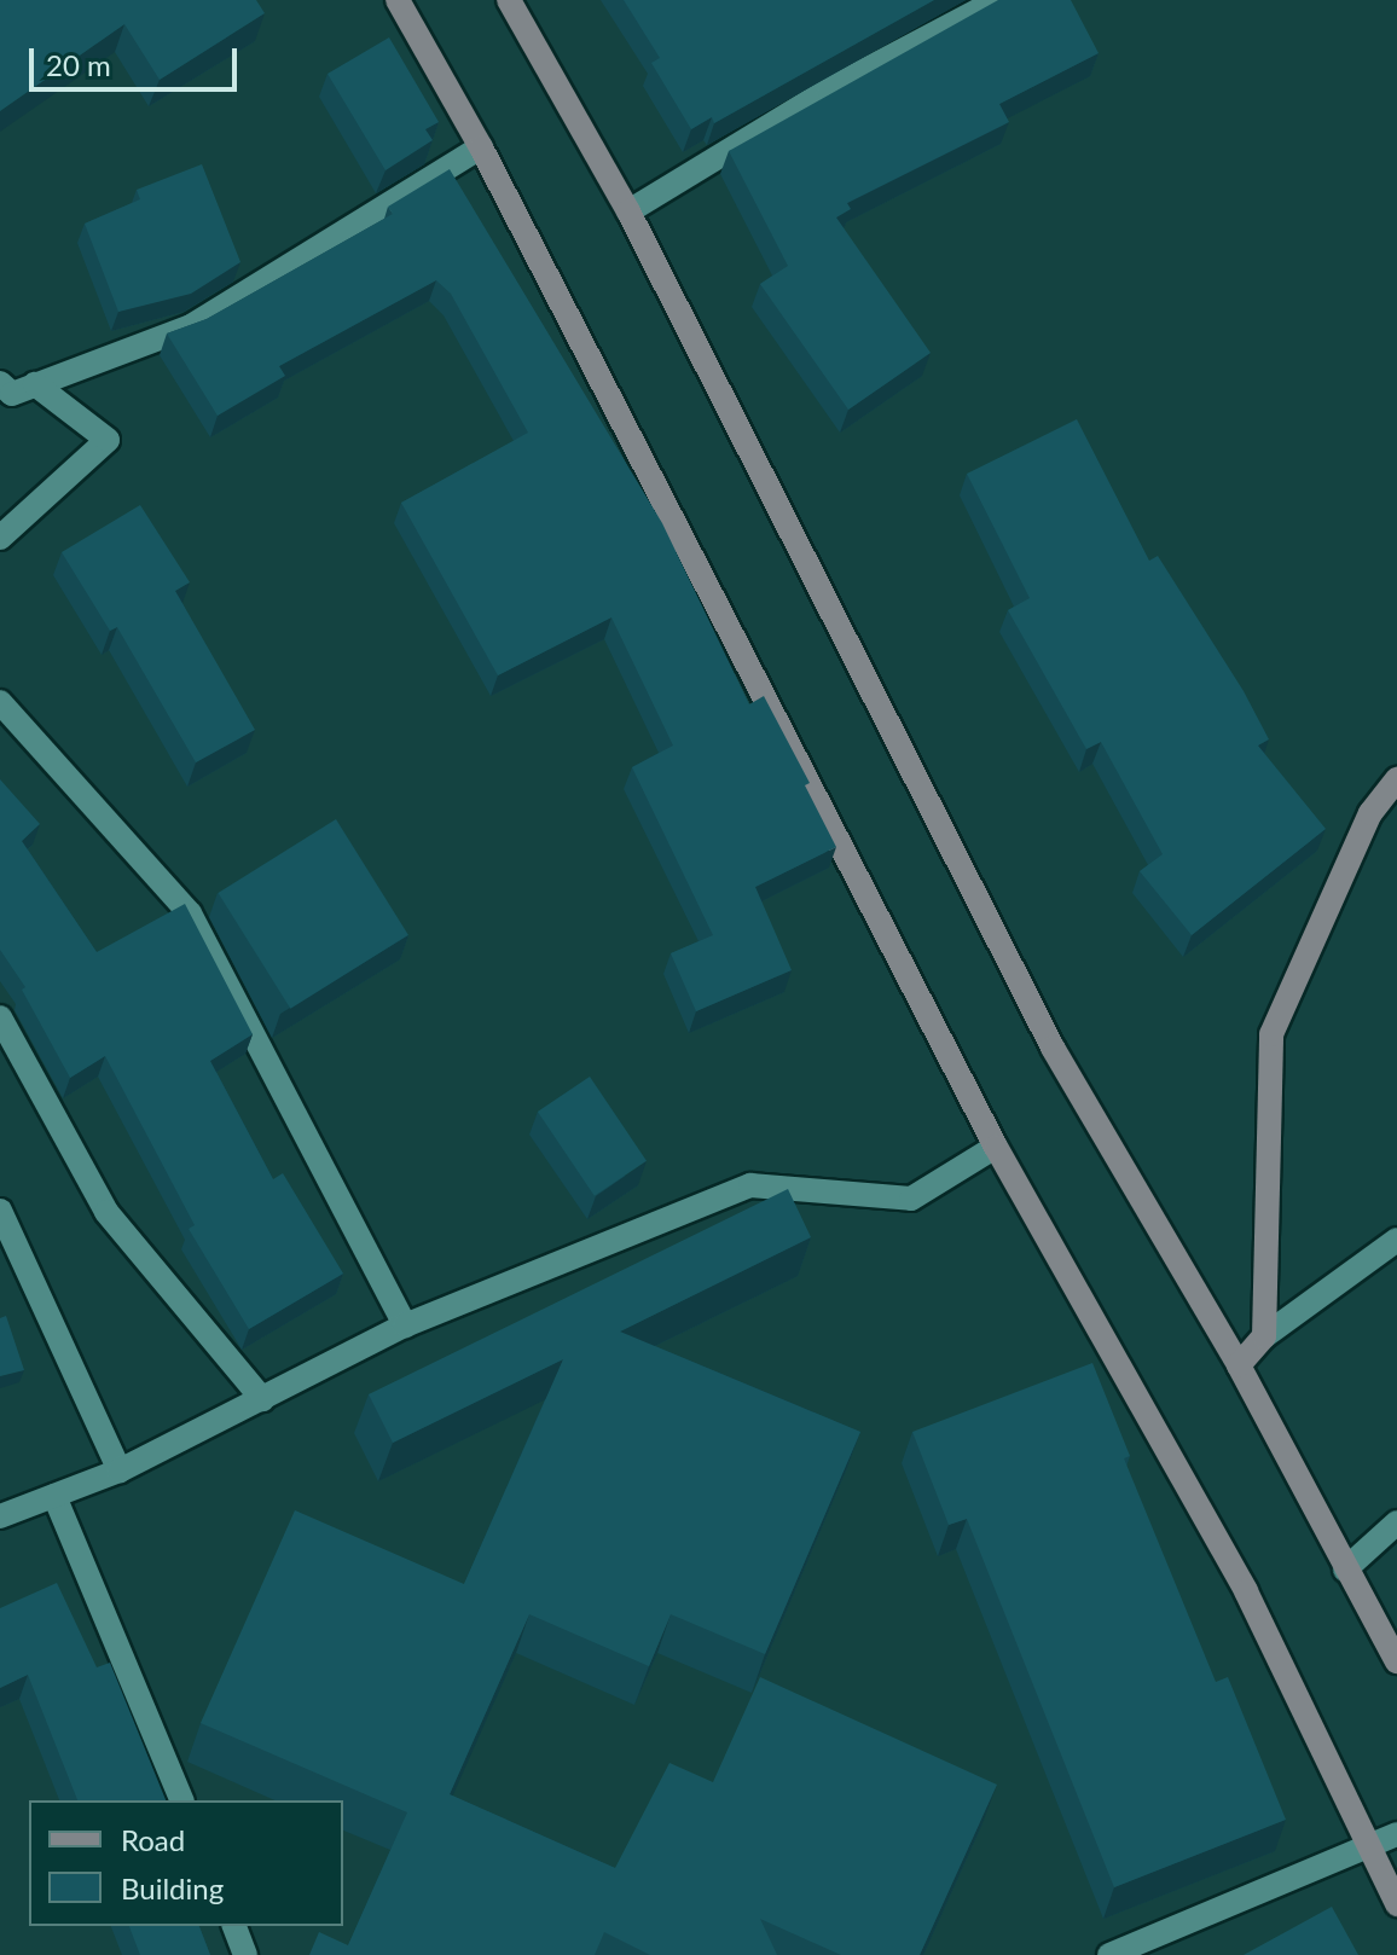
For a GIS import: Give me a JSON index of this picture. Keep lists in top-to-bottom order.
{
  "legend": ["Road", "Building"],
  "scale_bar": "20 m"
}
